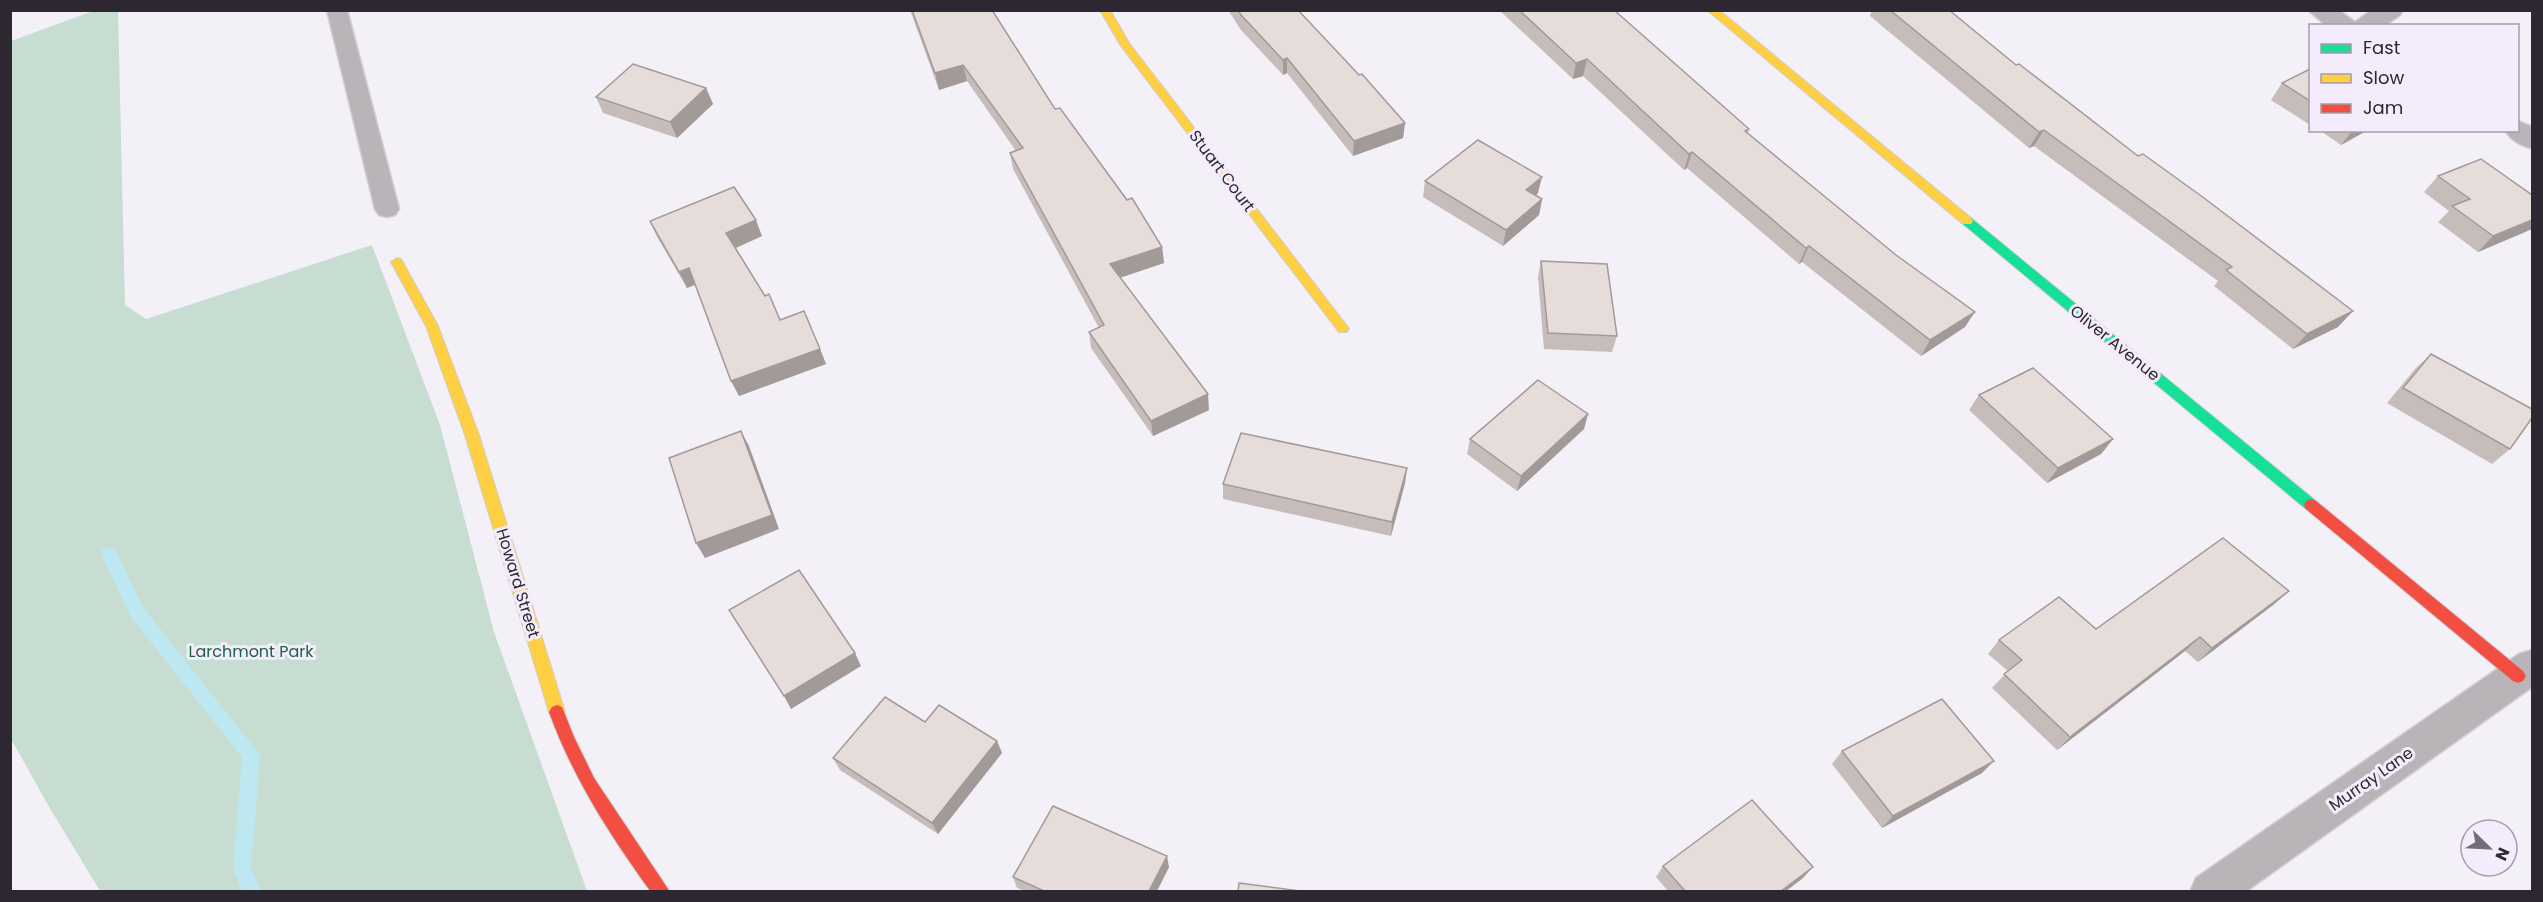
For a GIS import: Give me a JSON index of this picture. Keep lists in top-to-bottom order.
{
  "streets": {
    "street": [
      "Stuart Court",
      "Oliver Avenue",
      "Howard Street",
      "Murray Lane"
    ]
  },
  "crossings": [
    ["Oliver Avenue", "Murray Lane"]
  ],
  "parks": ["Larchmont Park"],
  "legend": ["Fast", "Slow", "Jam"],
  "north": "bottom right"
}
